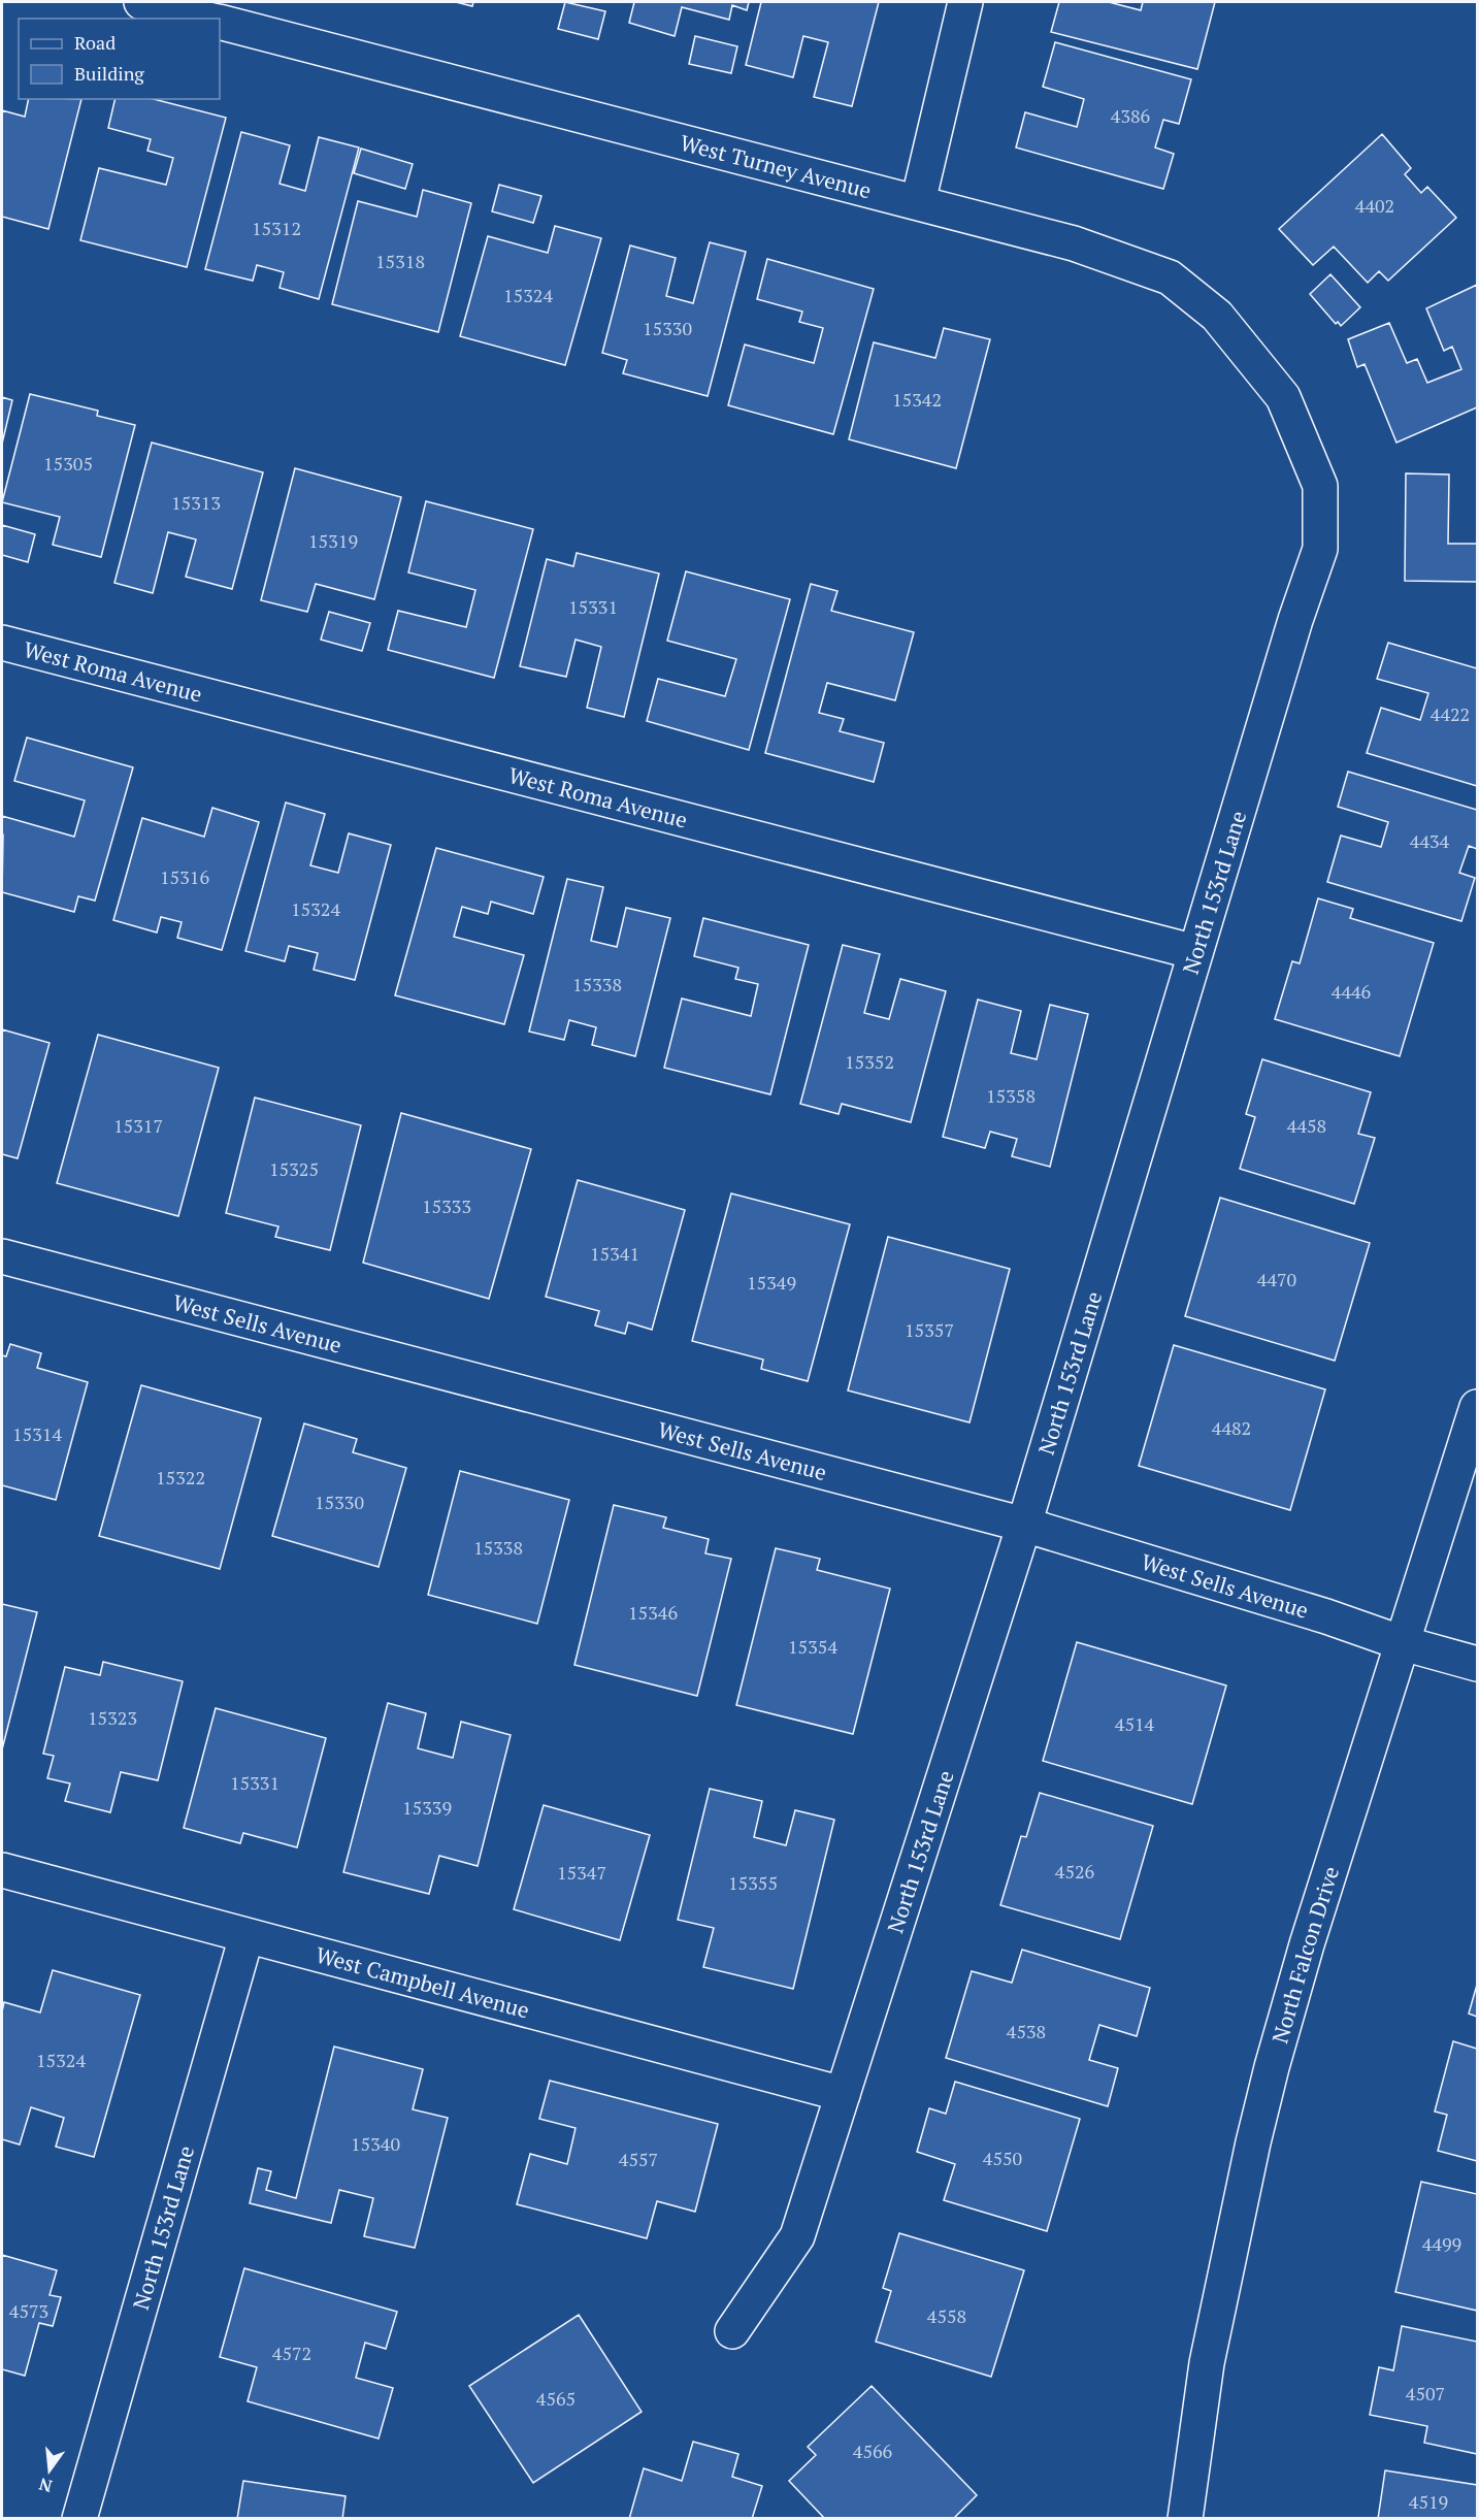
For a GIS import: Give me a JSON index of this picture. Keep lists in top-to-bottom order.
{
  "streets": {
    "street": [
      "West Turney Avenue",
      "West Roma Avenue",
      "North 153rd Lane",
      "West Sells Avenue",
      "North Falcon Drive",
      "West Campbell Avenue"
    ]
  },
  "crossings": [
    ["West Turney Avenue", "North 153rd Lane"],
    ["West Roma Avenue", "North 153rd Lane"],
    ["North 153rd Lane", "West Sells Avenue"],
    ["North 153rd Lane", "West Campbell Avenue"],
    ["West Sells Avenue", "North Falcon Drive"]
  ],
  "house_numbers": [
    "4386",
    "4402",
    "15312",
    "15318",
    "15324",
    "15330",
    "15342",
    "15305",
    "15313",
    "15319",
    "15331",
    "4422",
    "4434",
    "15316",
    "15324",
    "15338",
    "4446",
    "15352",
    "15358",
    "15317",
    "4458",
    "15325",
    "15333",
    "15341",
    "4470",
    "15349",
    "15357",
    "4482",
    "15314",
    "15322",
    "15330",
    "15338",
    "15346",
    "15354",
    "15323",
    "4514",
    "15331",
    "15339",
    "4526",
    "15347",
    "15355",
    "4538",
    "15324",
    "15340",
    "4550",
    "4557",
    "4499",
    "4573",
    "4558",
    "4572",
    "4507",
    "4565",
    "4566",
    "4519"
  ],
  "legend": ["Road", "Building"],
  "north": "bottom"
}
